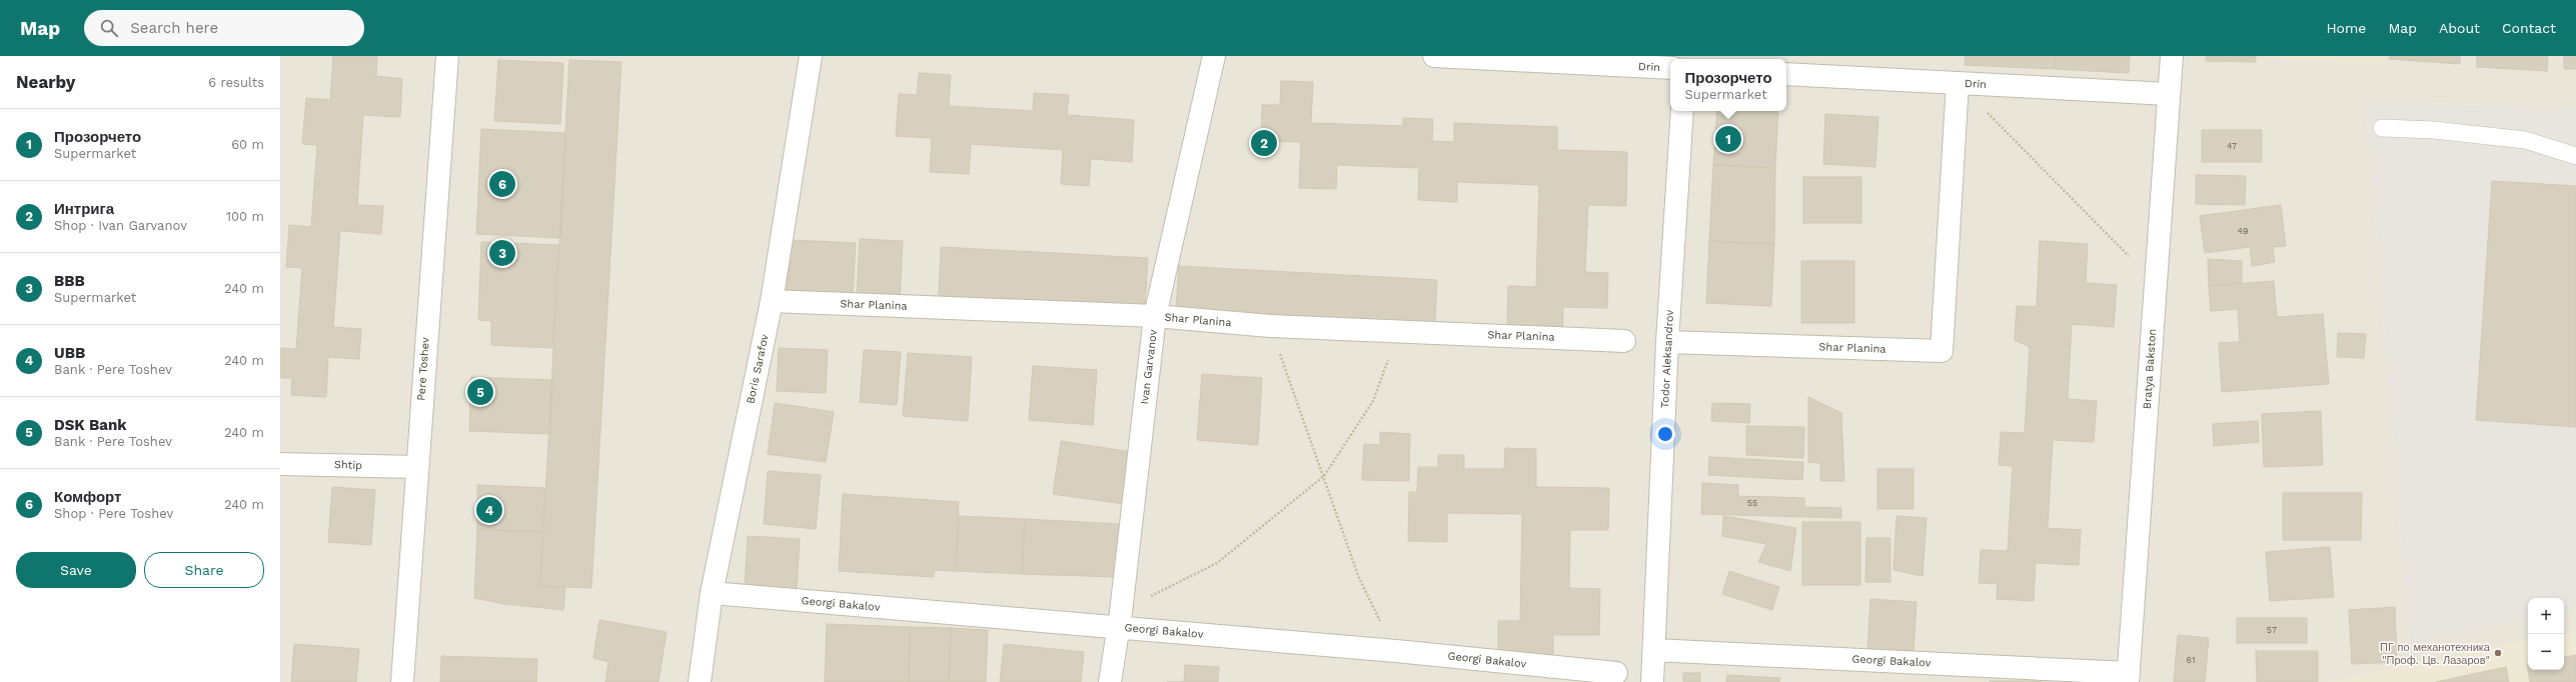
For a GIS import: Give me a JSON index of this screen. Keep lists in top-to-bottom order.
{
  "streets": {
    "street": [
      "Drin",
      "Shar Planina",
      "Todor Aleksandrov",
      "Ivan Garvanov",
      "Pere Toshev",
      "Boris Sarafov",
      "Bratya Bakston",
      "Shtip",
      "Georgi Bakalov"
    ]
  },
  "crossings": [
    ["Drin", "Shar Planina"],
    ["Drin", "Bratya Bakston"],
    ["Shar Planina", "Todor Aleksandrov"],
    ["Shar Planina", "Ivan Garvanov"],
    ["Shar Planina", "Boris Sarafov"],
    ["Todor Aleksandrov", "Georgi Bakalov"],
    ["Ivan Garvanov", "Georgi Bakalov"],
    ["Pere Toshev", "Shtip"],
    ["Boris Sarafov", "Georgi Bakalov"],
    ["Bratya Bakston", "Georgi Bakalov"]
  ],
  "places": ["ПГ по механотехника \"Проф. Цв. Лазаров\""],
  "house_numbers": [
    "47",
    "49",
    "55",
    "57",
    "61"
  ],
  "page": {
    "header": "Map",
    "search": "Search here",
    "nav": [
      "Home",
      "Map",
      "About",
      "Contact"
    ],
    "heading": ["Nearby", "6 results"],
    "popup": ["Прозорчето", "Supermarket"],
    "list": [
      {
        "mark": "1",
        "name": "Прозорчето",
        "note": "Supermarket",
        "value": "60 m"
      },
      {
        "mark": "2",
        "name": "Интрига",
        "note": "Shop · Ivan Garvanov",
        "value": "100 m"
      },
      {
        "mark": "3",
        "name": "BBB",
        "note": "Supermarket",
        "value": "240 m"
      },
      {
        "mark": "4",
        "name": "UBB",
        "note": "Bank · Pere Toshev",
        "value": "240 m"
      },
      {
        "mark": "5",
        "name": "DSK Bank",
        "note": "Bank · Pere Toshev",
        "value": "240 m"
      },
      {
        "mark": "6",
        "name": "Комфорт",
        "note": "Shop · Pere Toshev",
        "value": "240 m"
      }
    ],
    "pins": [
      "1",
      "2",
      "6",
      "3",
      "5",
      "4"
    ],
    "buttons": ["Save", "Share"],
    "map_buttons": ["+", "−"]
  }
}
